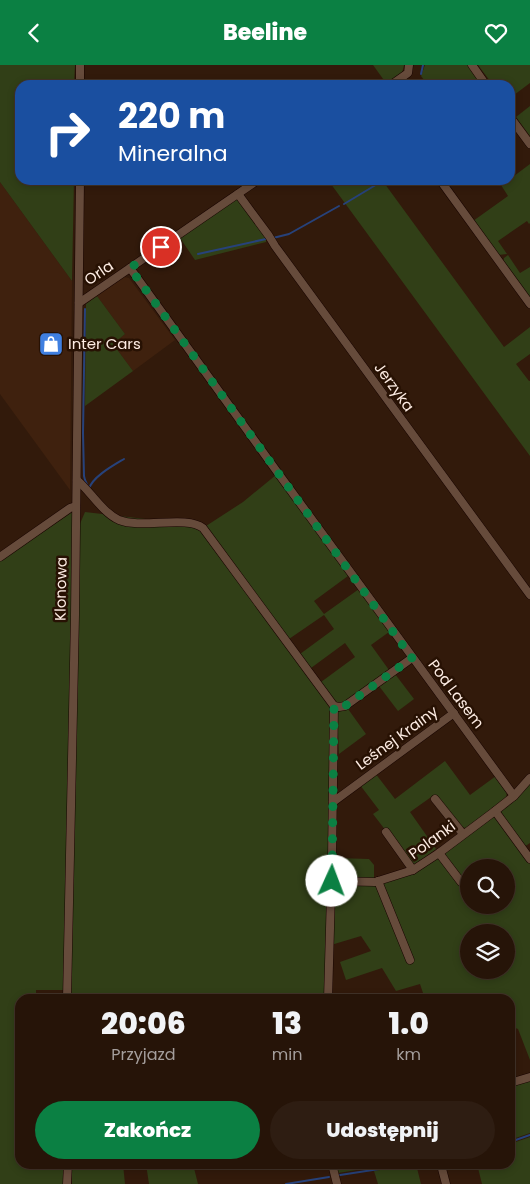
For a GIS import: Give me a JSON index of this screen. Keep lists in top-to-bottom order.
{
  "streets": {
    "street": [
      "Orla",
      "Jerzyka",
      "Klonowa",
      "Pod Lasem",
      "Leśnej Krainy",
      "Polanki"
    ]
  },
  "crossings": [
    ["Orla", "Jerzyka"],
    ["Orla", "Klonowa"],
    ["Orla", "Pod Lasem"],
    ["Pod Lasem", "Leśnej Krainy"],
    ["Pod Lasem", "Polanki"]
  ],
  "places": {
    "shop": ["Inter Cars"]
  },
  "page": {
    "header": "Beeline",
    "turn": ["220 m", "Mineralna"],
    "eta": [
      "20:06",
      "Przyjazd",
      "13",
      "min",
      "1.0",
      "km"
    ],
    "buttons": ["Zakończ", "Udostępnij"]
  }
}
